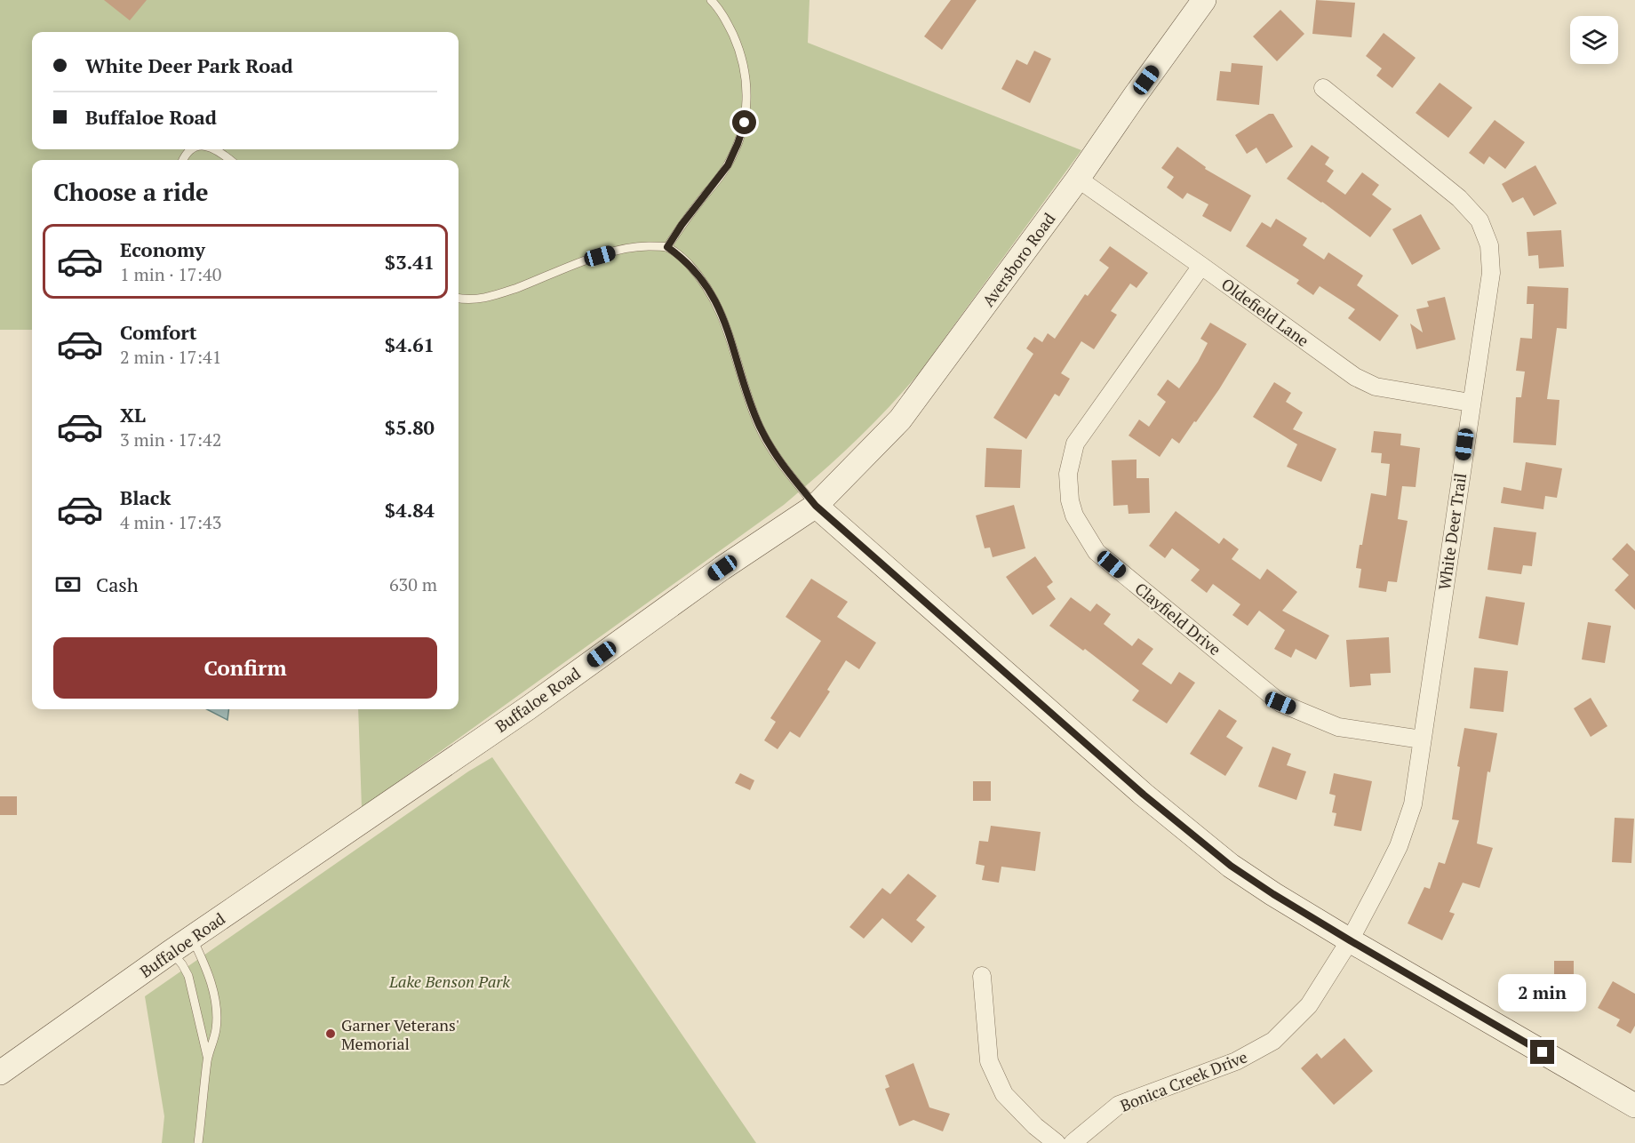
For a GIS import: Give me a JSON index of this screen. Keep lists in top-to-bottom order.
{
  "streets": {
    "street": [
      "Aversboro Road",
      "Oldefield Lane",
      "White Deer Trail",
      "Clayfield Drive",
      "Buffaloe Road",
      "Bonica Creek Drive"
    ]
  },
  "crossings": [
    ["Aversboro Road", "Oldefield Lane"],
    ["Aversboro Road", "Buffaloe Road"],
    ["Oldefield Lane", "White Deer Trail"],
    ["Oldefield Lane", "Clayfield Drive"],
    ["White Deer Trail", "Clayfield Drive"],
    ["White Deer Trail", "Bonica Creek Drive"]
  ],
  "parks": ["Lake Benson Park"],
  "places": ["Garner Veterans' Memorial"],
  "page": {
    "banner": ["White Deer Park Road", "Buffaloe Road"],
    "heading": "Choose a ride",
    "list": [
      {
        "name": "Economy",
        "note": "1 min · 17:40",
        "value": "$3.41"
      },
      {
        "name": "Comfort",
        "note": "2 min · 17:41",
        "value": "$4.61"
      },
      {
        "name": "XL",
        "note": "3 min · 17:42",
        "value": "$5.80"
      },
      {
        "name": "Black",
        "note": "4 min · 17:43",
        "value": "$4.84"
      }
    ],
    "pay": ["Cash", "630 m"],
    "buttons": "Confirm",
    "bubble": "2 min"
  }
}
